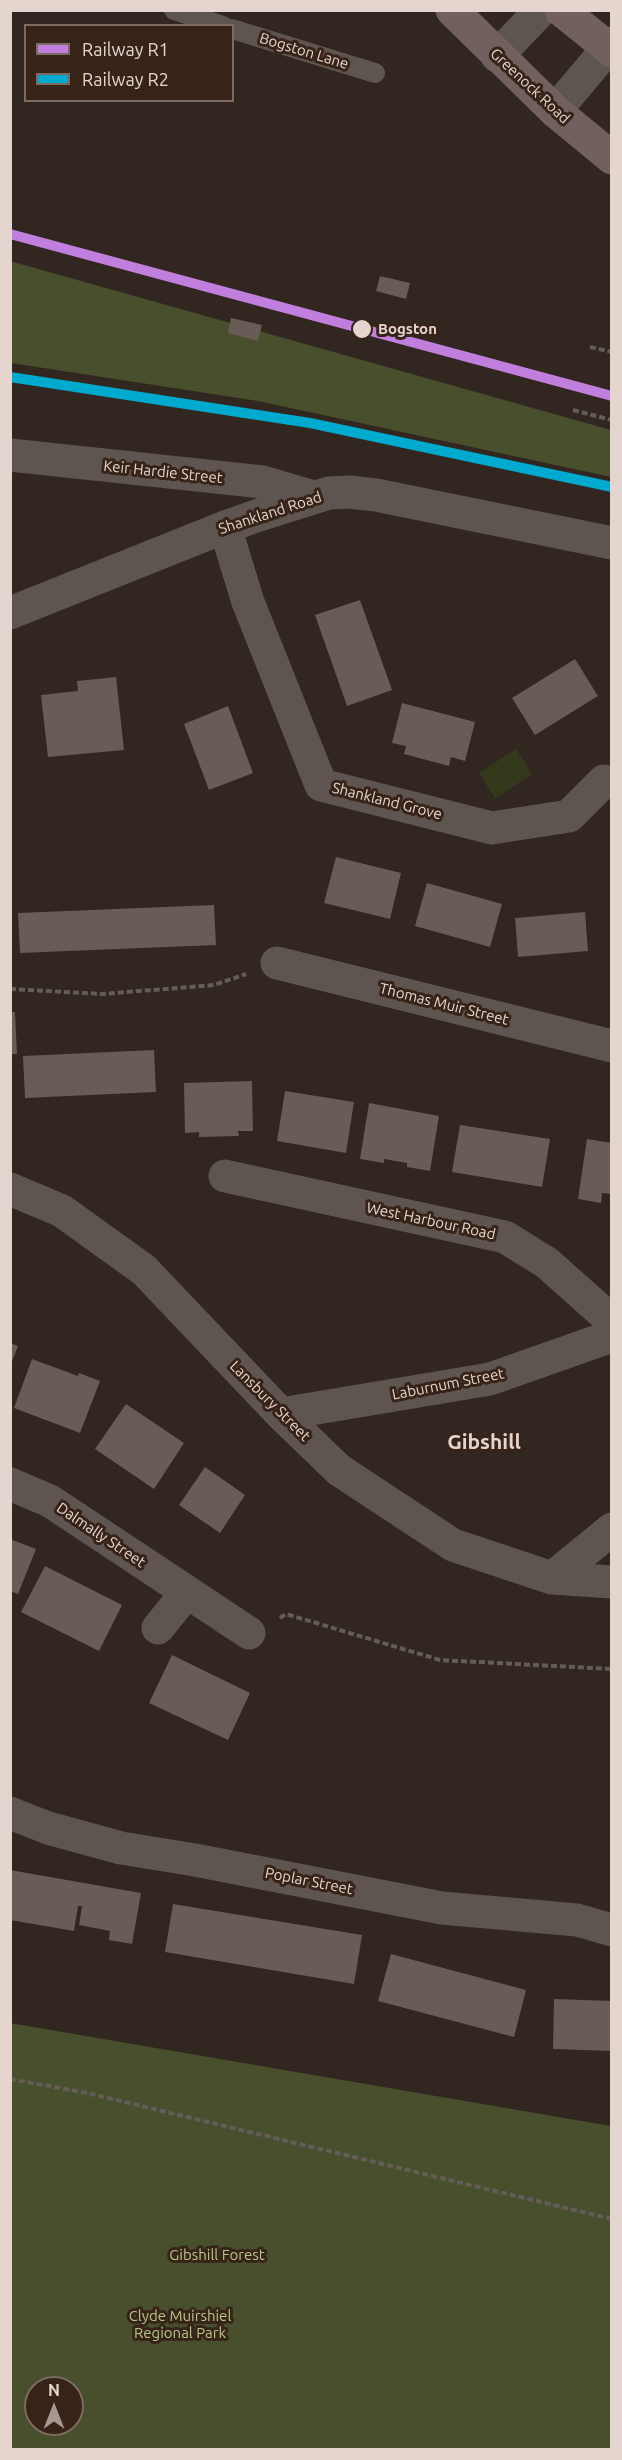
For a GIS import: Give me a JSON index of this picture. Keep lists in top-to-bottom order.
{
  "streets": {
    "highway": ["Greenock Road"],
    "street": [
      "Keir Hardie Street",
      "Shankland Road",
      "Shankland Grove",
      "Thomas Muir Street",
      "West Harbour Road",
      "Laburnum Street",
      "Lansbury Street",
      "Dalmally Street",
      "Poplar Street"
    ],
    "lane": ["Bogston Lane"]
  },
  "crossings": [
    ["Keir Hardie Street", "Shankland Road"],
    ["Shankland Road", "Shankland Grove"],
    ["Laburnum Street", "Lansbury Street"]
  ],
  "districts": ["Gibshill"],
  "parks": ["Gibshill Forest", "Clyde Muirshiel Regional Park"],
  "places": ["Bogston"],
  "lines": ["rail line R1", "rail line R2"],
  "legend": ["Railway R1", "Railway R2"],
  "north": "top"
}
